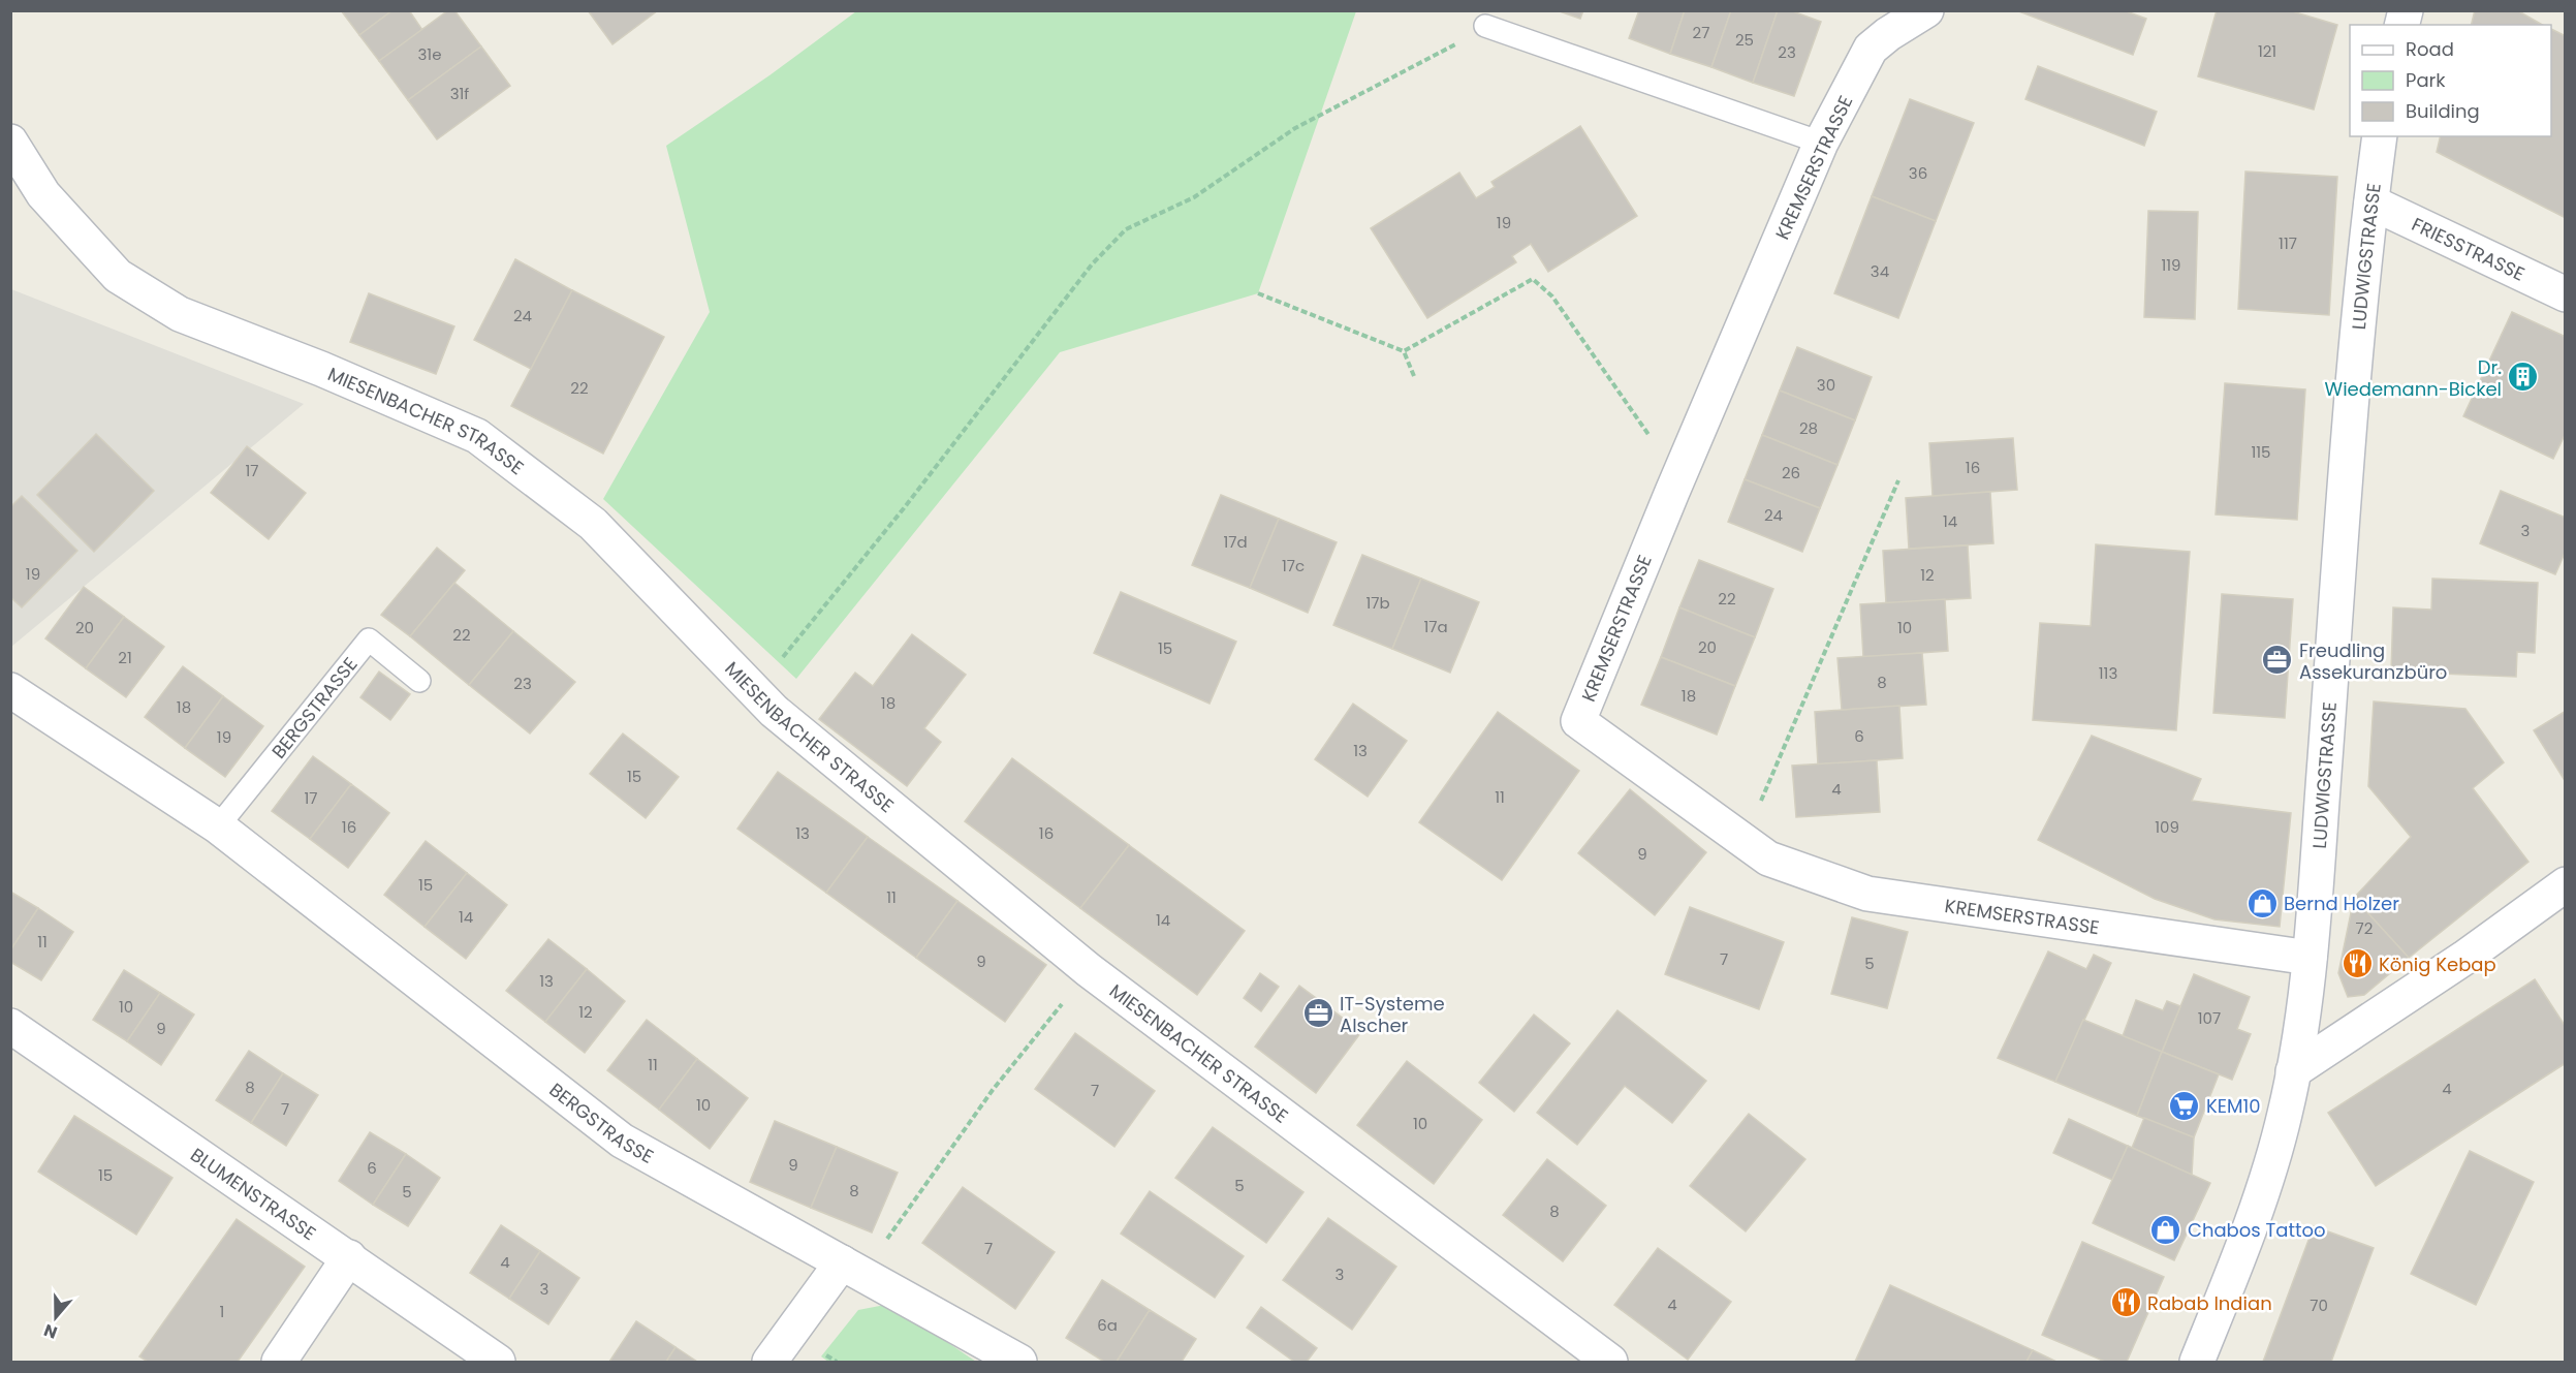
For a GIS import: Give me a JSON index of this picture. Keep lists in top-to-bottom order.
{
  "streets": {
    "street": [
      "KREMSERSTRASSE",
      "FRIESSTRASSE",
      "LUDWIGSTRASSE",
      "MIESENBACHER STRASSE",
      "BERGSTRASSE",
      "BLUMENSTRASSE"
    ]
  },
  "crossings": [
    ["KREMSERSTRASSE", "LUDWIGSTRASSE"],
    ["FRIESSTRASSE", "LUDWIGSTRASSE"]
  ],
  "places": {
    "building": ["Dr. Wiedemann-Bickel"],
    "office": ["Freudling Assekuranzbüro", "IT-Systeme Alscher"],
    "shop": ["Bernd Holzer", "Chabos Tattoo"],
    "restaurant": ["König Kebap", "Rabab Indian"],
    "supermarket": ["KEM10"]
  },
  "house_numbers": [
    "27",
    "25",
    "121",
    "23",
    "31e",
    "31f",
    "36",
    "19",
    "117",
    "119",
    "34",
    "24",
    "30",
    "22",
    "28",
    "115",
    "16",
    "17",
    "26",
    "24",
    "14",
    "3",
    "17d",
    "17c",
    "19",
    "12",
    "22",
    "17b",
    "17a",
    "20",
    "10",
    "22",
    "20",
    "15",
    "21",
    "113",
    "8",
    "23",
    "18",
    "18",
    "18",
    "6",
    "19",
    "13",
    "15",
    "4",
    "11",
    "17",
    "16",
    "109",
    "13",
    "16",
    "9",
    "15",
    "11",
    "14",
    "14",
    "72",
    "11",
    "7",
    "9",
    "5",
    "13",
    "10",
    "12",
    "107",
    "9",
    "11",
    "8",
    "4",
    "7",
    "10",
    "7",
    "10",
    "9",
    "6",
    "15",
    "5",
    "8",
    "5",
    "8",
    "7",
    "4",
    "3",
    "3",
    "4",
    "70",
    "1",
    "6a"
  ],
  "legend": ["Road", "Park", "Building"],
  "north": "bottom"
}
